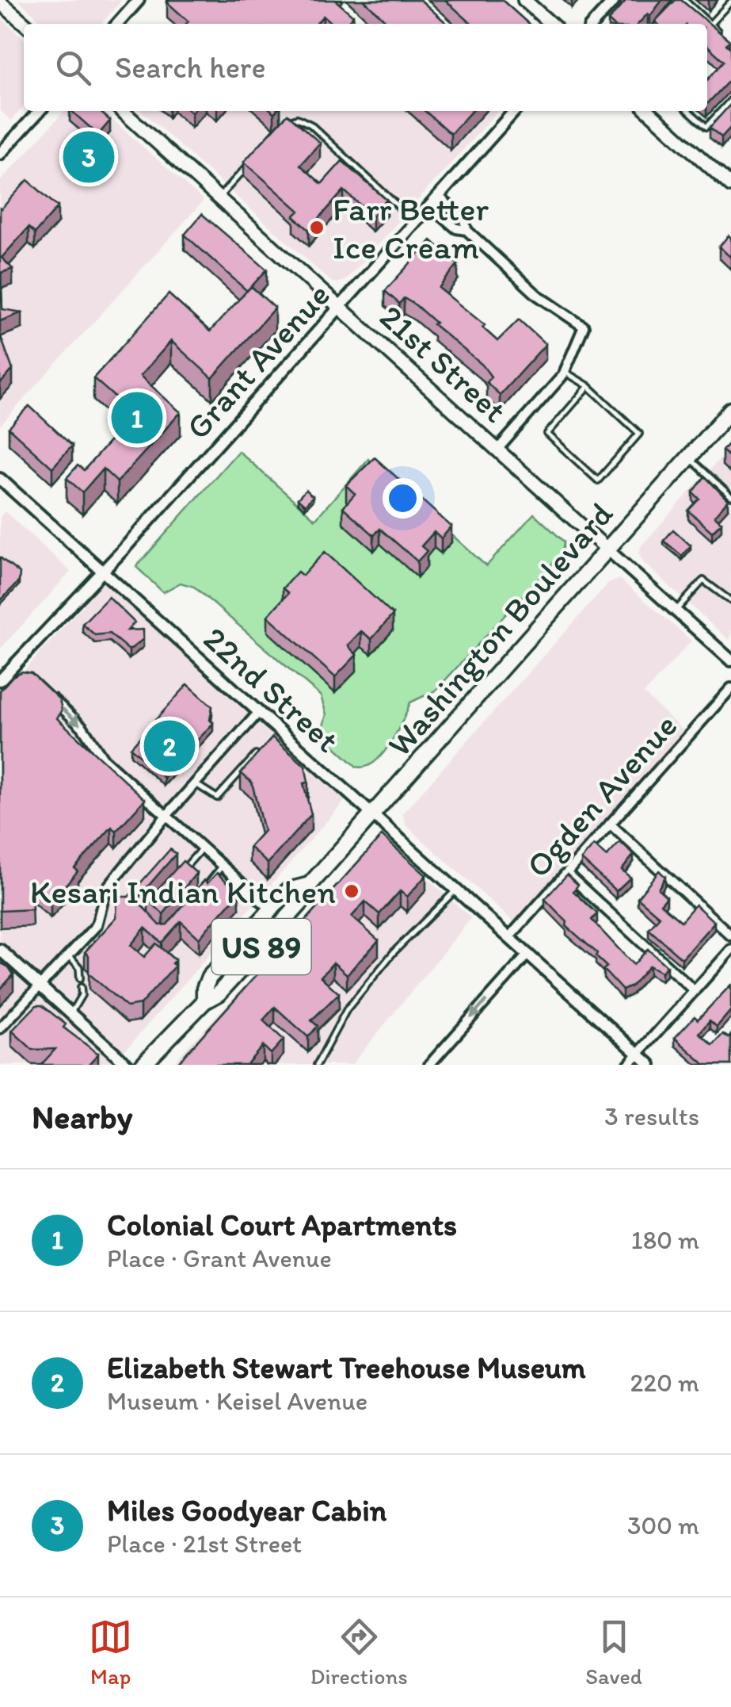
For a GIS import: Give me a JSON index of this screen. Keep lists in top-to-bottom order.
{
  "streets": {
    "main road": ["21st Street", "Washington Boulevard", "US 89"],
    "street": ["Grant Avenue", "22nd Street", "Ogden Avenue"]
  },
  "crossings": [
    ["Grant Avenue", "21st Street"],
    ["Grant Avenue", "22nd Street"],
    ["21st Street", "Washington Boulevard"],
    ["Washington Boulevard", "22nd Street"],
    ["22nd Street", "Ogden Avenue"]
  ],
  "places": ["Farr Better Ice Cream", "Kesari Indian Kitchen"],
  "page": {
    "search": "Search here",
    "pins": ["3", "1", "2"],
    "heading": ["Nearby", "3 results"],
    "list": [
      {
        "mark": "1",
        "name": "Colonial Court Apartments",
        "note": "Place · Grant Avenue",
        "value": "180 m"
      },
      {
        "mark": "2",
        "name": "Elizabeth Stewart Treehouse Museum",
        "note": "Museum · Keisel Avenue",
        "value": "220 m"
      },
      {
        "mark": "3",
        "name": "Miles Goodyear Cabin",
        "note": "Place · 21st Street",
        "value": "300 m"
      }
    ],
    "nav": ["Map", "Directions", "Saved"]
  }
}
